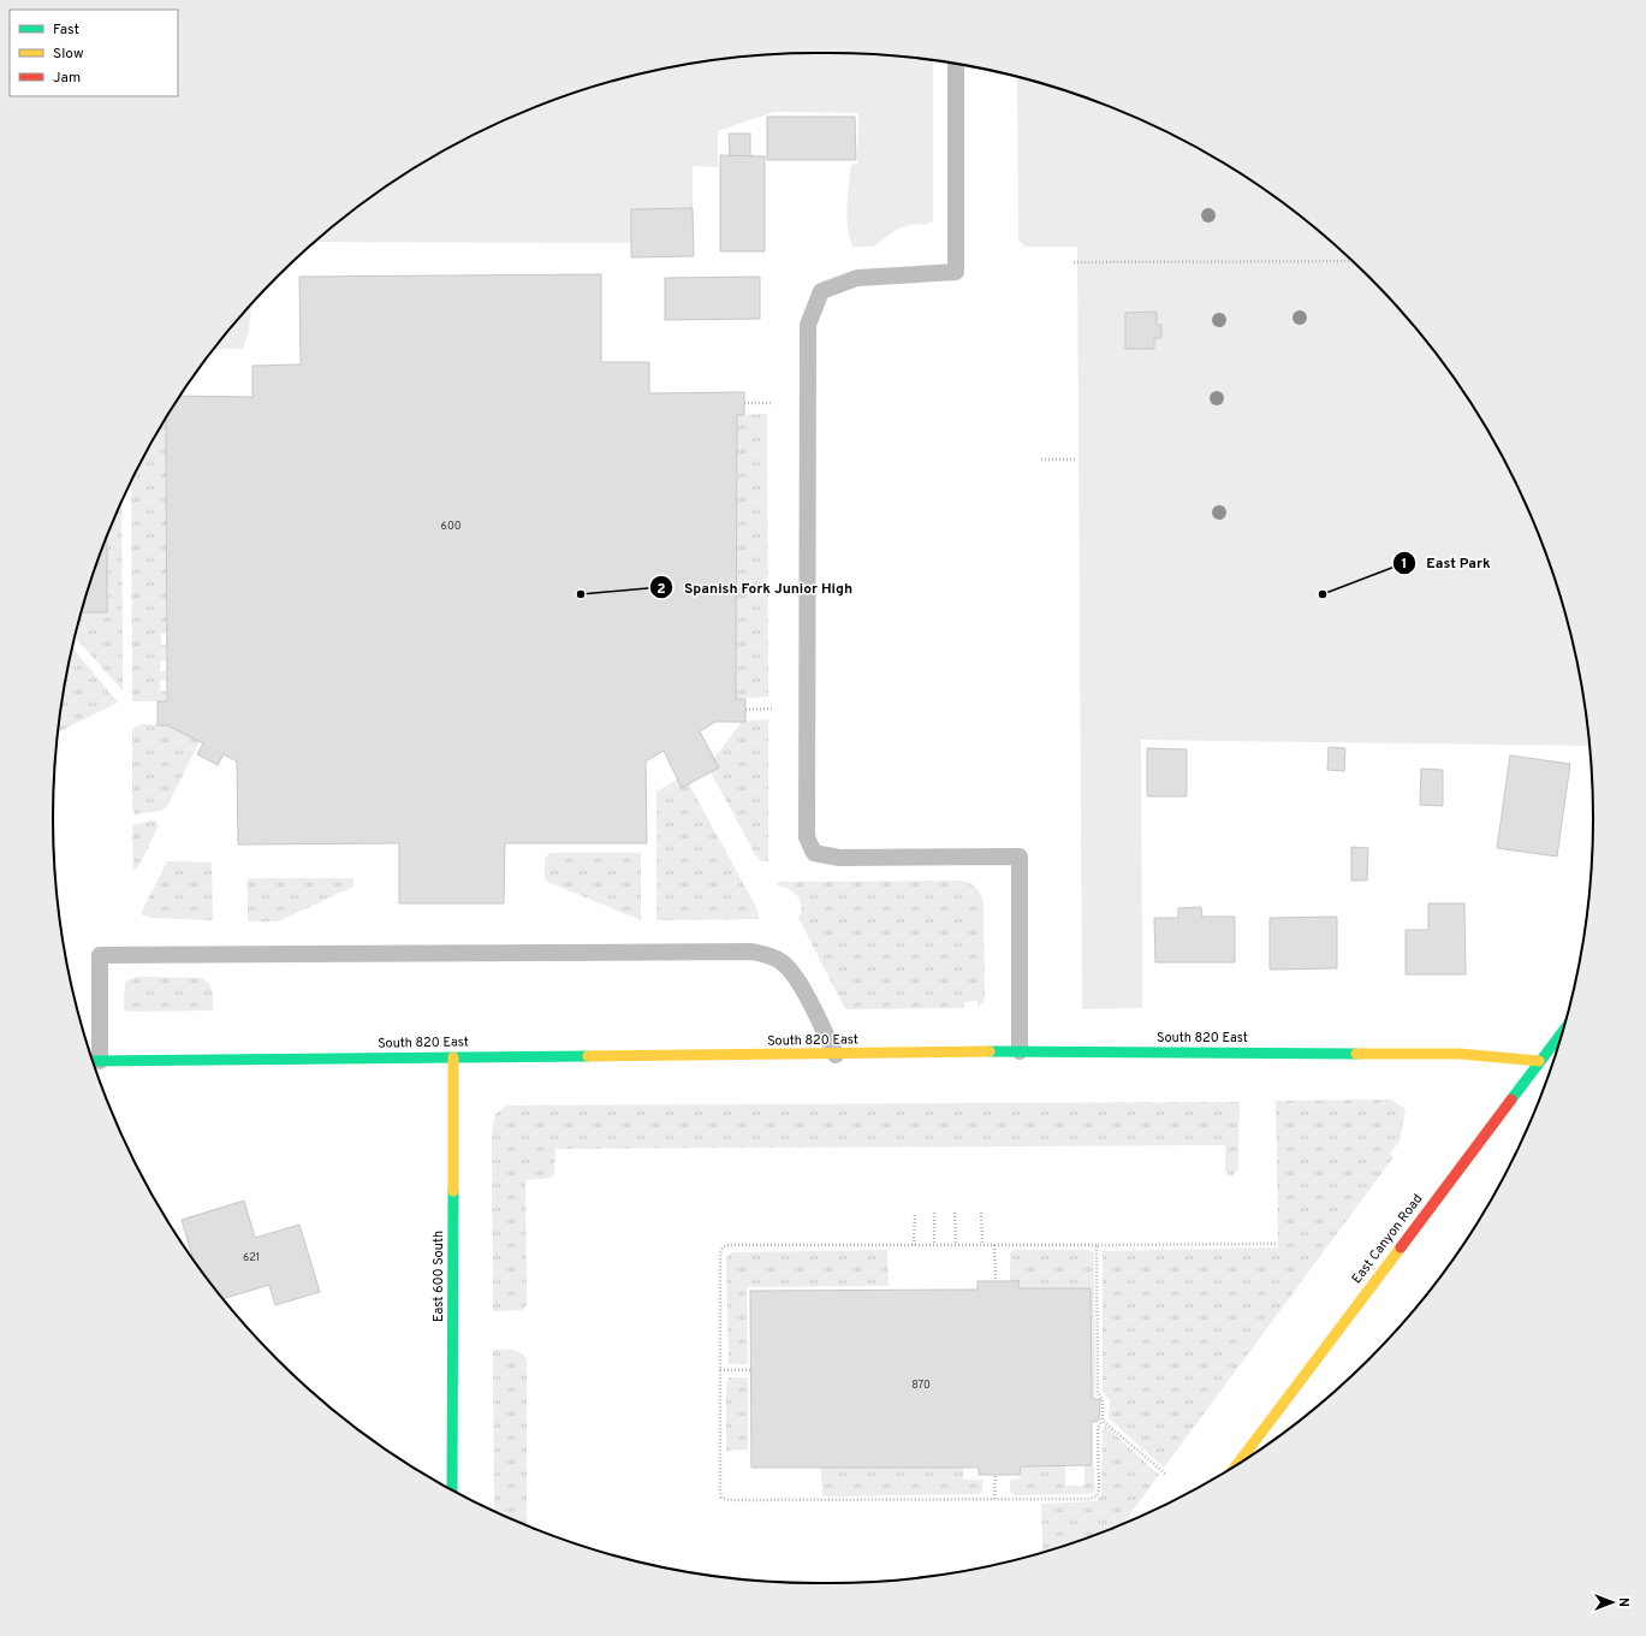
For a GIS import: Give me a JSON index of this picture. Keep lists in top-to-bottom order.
{
  "streets": {
    "street": ["South 820 East", "East Canyon Road", "East 600 South"]
  },
  "crossings": [
    ["South 820 East", "East Canyon Road"],
    ["South 820 East", "East 600 South"]
  ],
  "places": ["Spanish Fork Junior High", "East Park"],
  "house_numbers": ["600", "621", "870"],
  "legend": ["Fast", "Slow", "Jam"],
  "north": "right"
}
